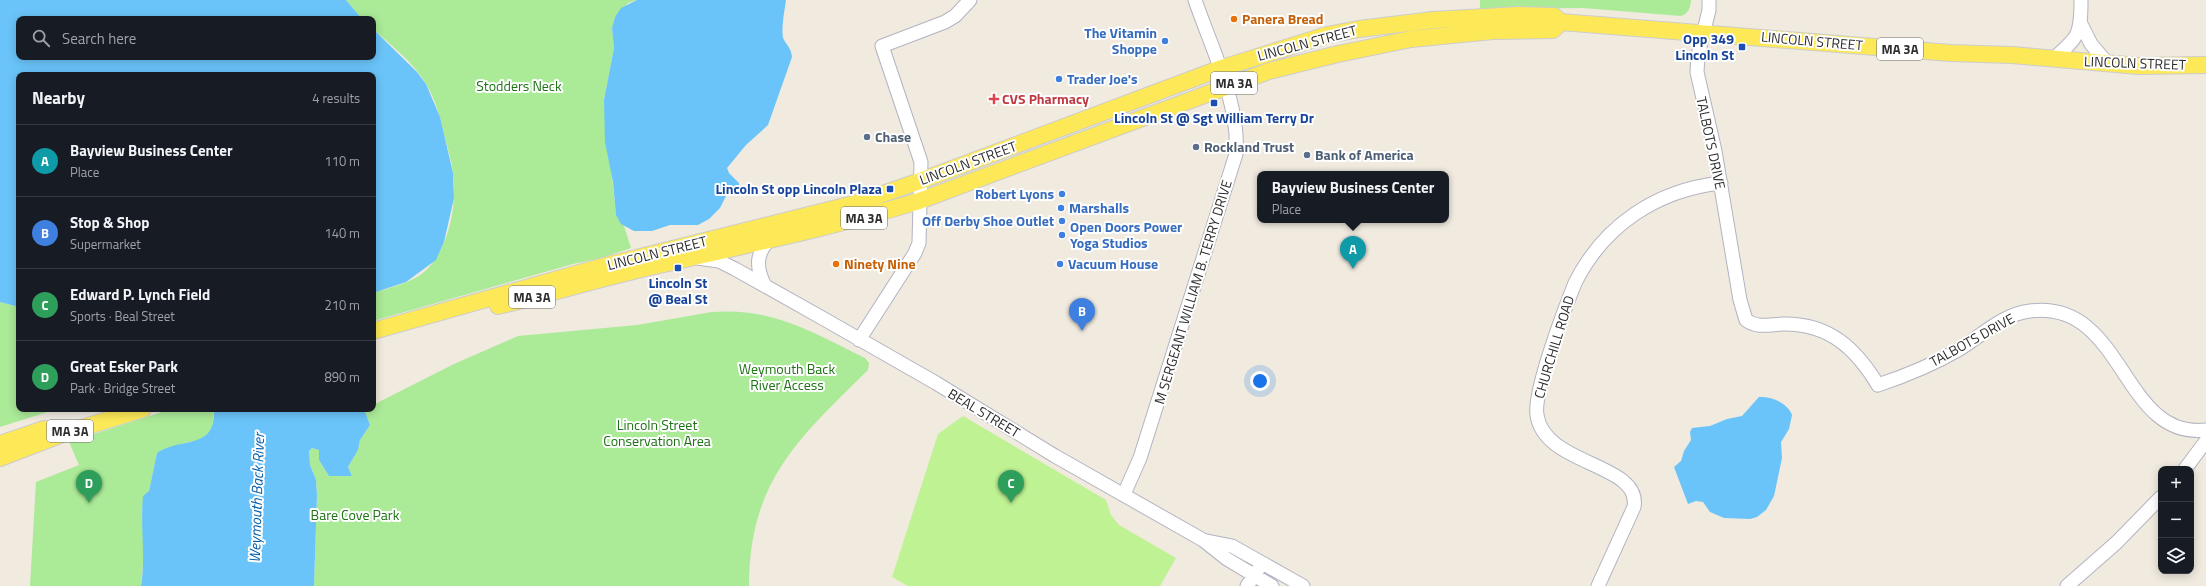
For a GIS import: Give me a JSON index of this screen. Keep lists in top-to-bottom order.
{
  "streets": {
    "main road": ["LINCOLN STREET", "MA 3A"],
    "street": [
      "TALBOTS DRIVE",
      "M SERGEANT WILLIAM B. TERRY DRIVE",
      "CHURCHILL ROAD",
      "BEAL STREET"
    ]
  },
  "crossings": [
    ["LINCOLN STREET", "TALBOTS DRIVE"],
    ["LINCOLN STREET", "M SERGEANT WILLIAM B. TERRY DRIVE"],
    ["LINCOLN STREET", "BEAL STREET"],
    ["TALBOTS DRIVE", "CHURCHILL ROAD"],
    ["M SERGEANT WILLIAM B. TERRY DRIVE", "BEAL STREET"]
  ],
  "water": ["Weymouth Back River"],
  "parks": [
    "Stodders Neck",
    "Weymouth Back River Access",
    "Lincoln Street Conservation Area",
    "Bare Cove Park"
  ],
  "places": {
    "other": [
      "Panera Bread",
      "The Vitamin Shoppe",
      "Trader Joe's",
      "Chase",
      "Rockland Trust",
      "Bank of America",
      "Robert Lyons",
      "Marshalls",
      "Off Derby Shoe Outlet",
      "Open Doors Power Yoga Studios",
      "Ninety Nine",
      "Vacuum House"
    ],
    "transit": [
      "Opp 349 Lincoln St",
      "Lincoln St @ Sgt William Terry Dr",
      "Lincoln St opp Lincoln Plaza",
      "Lincoln St @ Beal St"
    ],
    "health": ["CVS Pharmacy"]
  },
  "page": {
    "search": "Search here",
    "heading": ["Nearby", "4 results"],
    "list": [
      {
        "mark": "A",
        "name": "Bayview Business Center",
        "note": "Place",
        "value": "110 m"
      },
      {
        "mark": "B",
        "name": "Stop & Shop",
        "note": "Supermarket",
        "value": "140 m"
      },
      {
        "mark": "C",
        "name": "Edward P. Lynch Field",
        "note": "Sports · Beal Street",
        "value": "210 m"
      },
      {
        "mark": "D",
        "name": "Great Esker Park",
        "note": "Park · Bridge Street",
        "value": "890 m"
      }
    ],
    "popup": ["Bayview Business Center", "Place"],
    "pins": [
      "A",
      "B",
      "C",
      "D"
    ],
    "map_buttons": ["+", "−"]
  }
}
